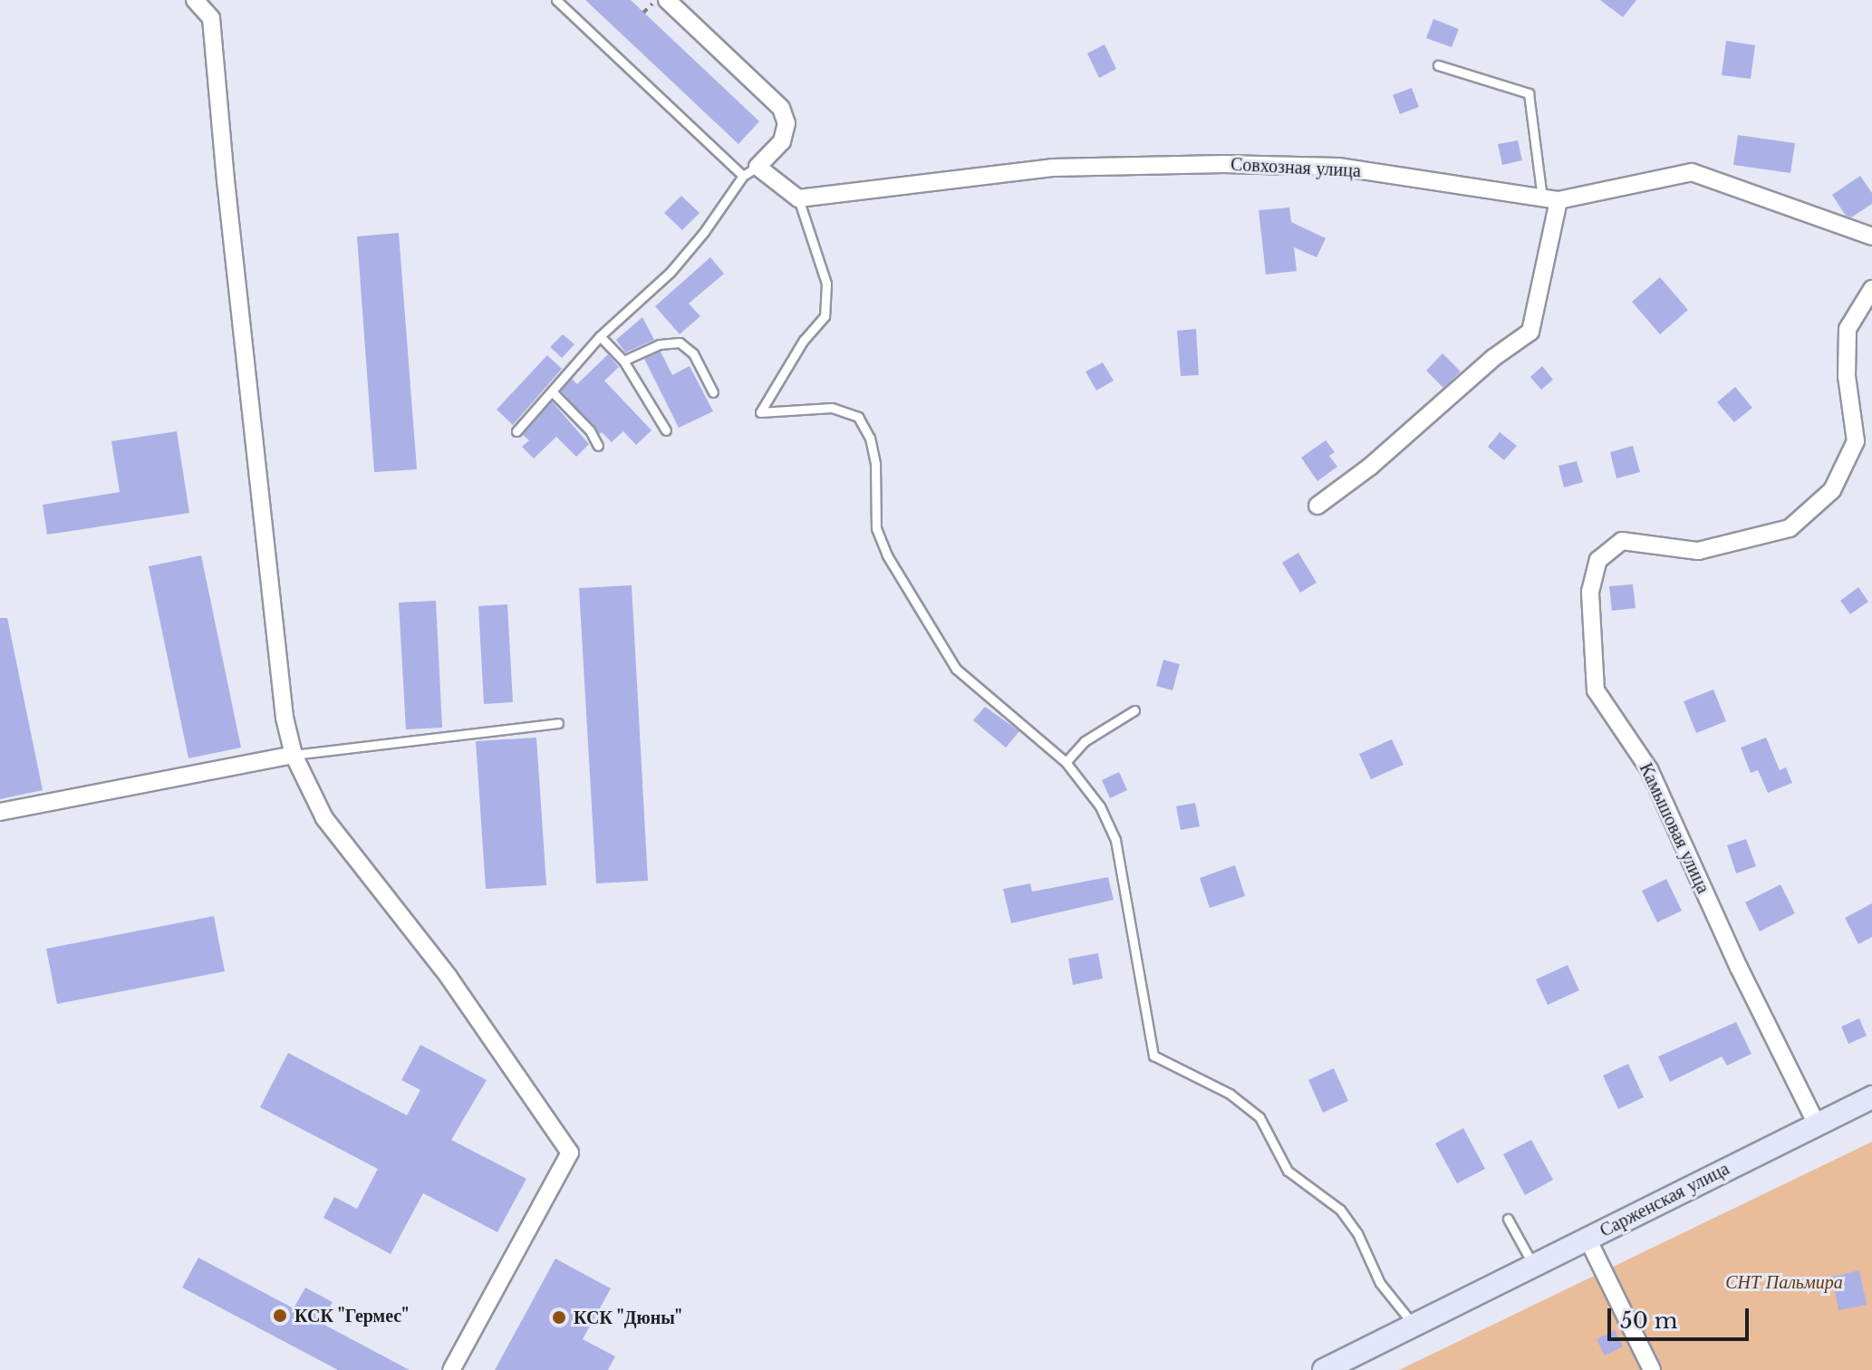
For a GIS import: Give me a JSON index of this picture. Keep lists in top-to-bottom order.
{
  "streets": {
    "main road": ["Сарженская улица"],
    "street": ["Совхозная улица", "Камышовая улица"]
  },
  "crossings": [
    ["Камышовая улица", "Сарженская улица"]
  ],
  "parks": ["СНТ Пальмира"],
  "places": ["КСК \"Гермес\"", "КСК \"Дюны\""],
  "scale_bar": "50 m"
}
